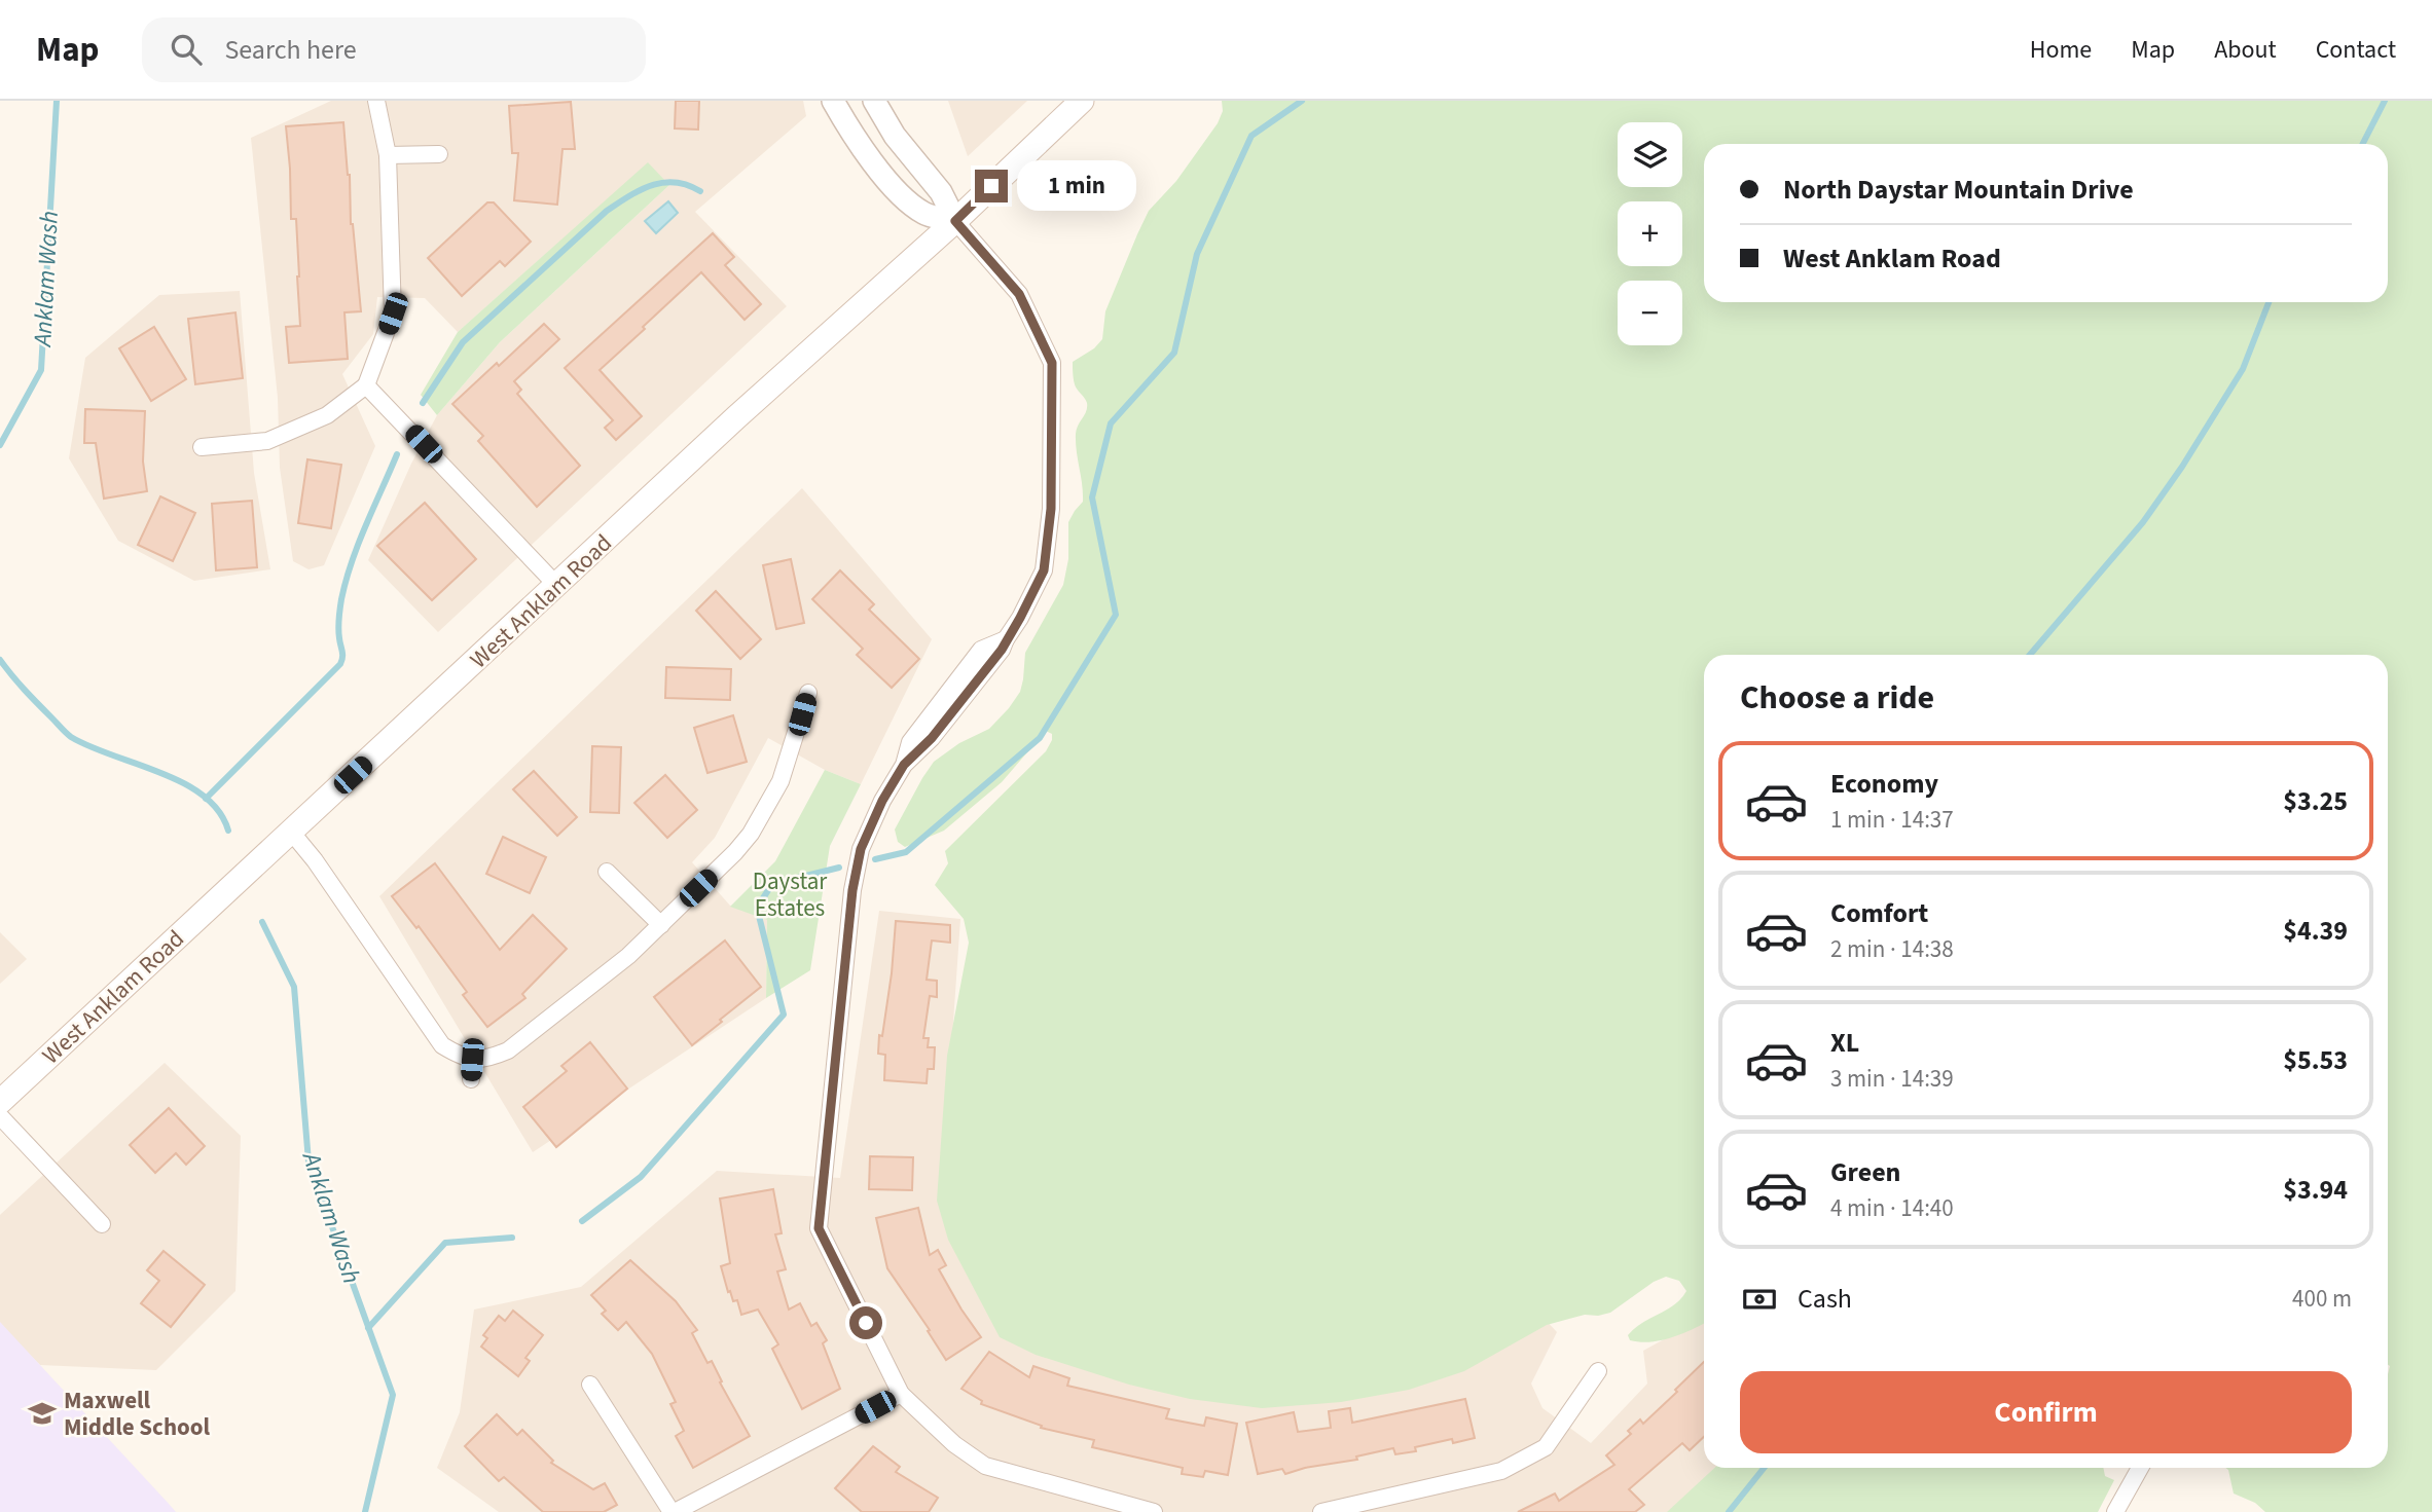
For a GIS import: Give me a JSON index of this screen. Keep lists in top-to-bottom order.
{
  "streets": {
    "main road": ["West Anklam Road"]
  },
  "water": ["Anklam Wash"],
  "parks": ["Daystar Estates"],
  "places": {
    "school or university": ["Maxwell Middle School"]
  },
  "page": {
    "header": "Map",
    "search": "Search here",
    "nav": [
      "Home",
      "Map",
      "About",
      "Contact"
    ],
    "map_buttons": ["+", "−"],
    "banner": ["North Daystar Mountain Drive", "West Anklam Road"],
    "bubble": "1 min",
    "heading": "Choose a ride",
    "list": [
      {
        "name": "Economy",
        "note": "1 min · 14:37",
        "value": "$3.25"
      },
      {
        "name": "Comfort",
        "note": "2 min · 14:38",
        "value": "$4.39"
      },
      {
        "name": "XL",
        "note": "3 min · 14:39",
        "value": "$5.53"
      },
      {
        "name": "Green",
        "note": "4 min · 14:40",
        "value": "$3.94"
      }
    ],
    "pay": ["Cash", "400 m"],
    "buttons": "Confirm"
  }
}
